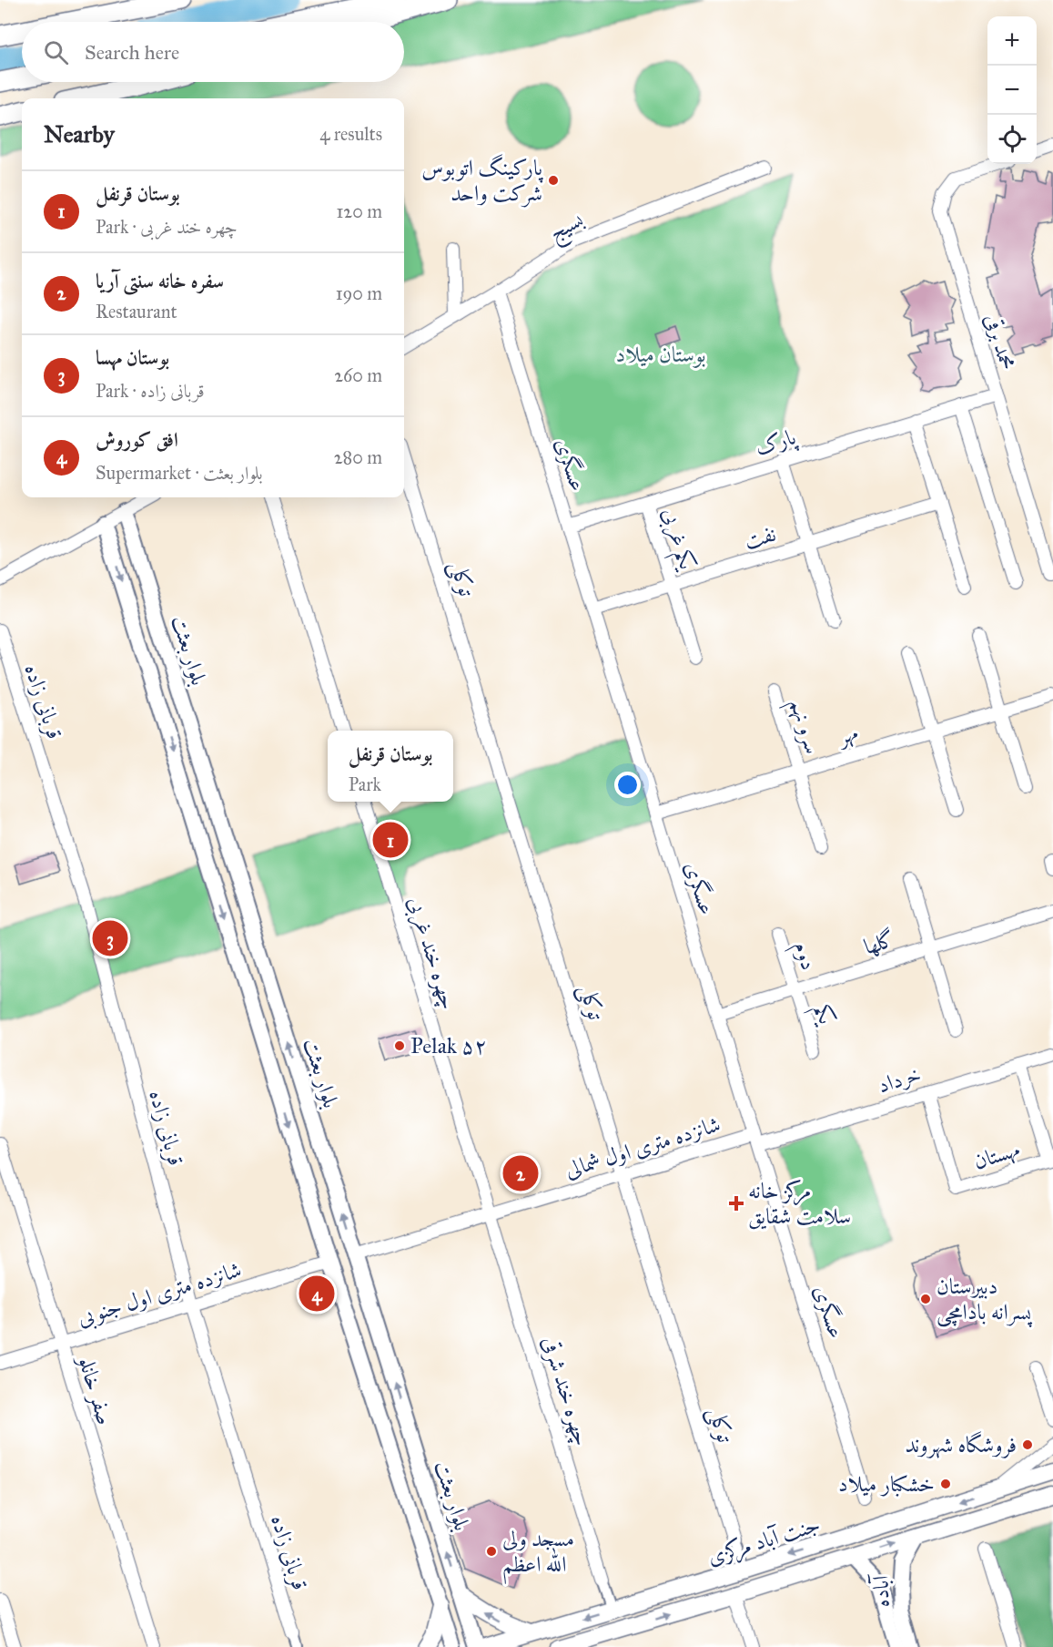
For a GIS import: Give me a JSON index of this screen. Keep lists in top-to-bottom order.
{
  "streets": {
    "main road": ["جنت آباد مرکزی"],
    "street": [
      "بسیج",
      "محمد برقی",
      "پارک",
      "عسگری",
      "نفت",
      "یکم غربی",
      "توکلی",
      "بلوار بعثت",
      "قربانی زاده",
      "سرو نهم",
      "مهر",
      "گلها",
      "چهره خند غربی",
      "دوم",
      "یکم",
      "خرداد",
      "شانزده متری اول شمالی",
      "مهستان",
      "شانزده متری اول جنوبی",
      "صفر خانلو",
      "چهره خند شرقی",
      "آباده"
    ]
  },
  "crossings": [
    ["بسیج", "عسگری"],
    ["محمد برقی", "پارک"],
    ["پارک", "عسگری"],
    ["پارک", "یکم غربی"],
    ["عسگری", "نفت"],
    ["عسگری", "مهر"],
    ["عسگری", "گلها"],
    ["عسگری", "خرداد"],
    ["عسگری", "شانزده متری اول شمالی"],
    ["نفت", "یکم غربی"],
    ["توکلی", "شانزده متری اول شمالی"],
    ["توکلی", "جنت آباد مرکزی"],
    ["بلوار بعثت", "شانزده متری اول شمالی"],
    ["بلوار بعثت", "شانزده متری اول جنوبی"],
    ["قربانی زاده", "شانزده متری اول جنوبی"],
    ["سرو نهم", "مهر"],
    ["گلها", "دوم"],
    ["گلها", "یکم"],
    ["چهره خند غربی", "شانزده متری اول شمالی"],
    ["چهره خند غربی", "چهره خند شرقی"],
    ["دوم", "یکم"],
    ["خرداد", "شانزده متری اول شمالی"],
    ["خرداد", "مهستان"],
    ["شانزده متری اول شمالی", "چهره خند شرقی"],
    ["شانزده متری اول جنوبی", "صفر خانلو"],
    ["جنت آباد مرکزی", "آباده"]
  ],
  "parks": ["بوستان میلاد"],
  "places": {
    "other": [
      "پارکینگ اتوبوس شرکت واحد",
      "Pelak ۵۲",
      "دبیرستان پسرانه بادامچی",
      "فروشگاه شهروند",
      "خشکبار میلاد",
      "مسجد ولی الله اعظم"
    ],
    "health": ["مرکز خانه سلامت شقایق"]
  },
  "page": {
    "map_buttons": ["+", "−"],
    "search": "Search here",
    "heading": ["Nearby", "4 results"],
    "list": [
      {
        "mark": "1",
        "name": "بوستان قرنفل",
        "note": "Park · چهره خند غربی",
        "value": "120 m"
      },
      {
        "mark": "2",
        "name": "سفره خانه سنتی آریا",
        "note": "Restaurant",
        "value": "190 m"
      },
      {
        "mark": "3",
        "name": "بوستان مهسا",
        "note": "Park · قربانی زاده",
        "value": "260 m"
      },
      {
        "mark": "4",
        "name": "افق کوروش",
        "note": "Supermarket · بلوار بعثت",
        "value": "280 m"
      }
    ],
    "popup": ["بوستان قرنفل", "Park"],
    "pins": [
      "1",
      "3",
      "2",
      "4"
    ]
  }
}
